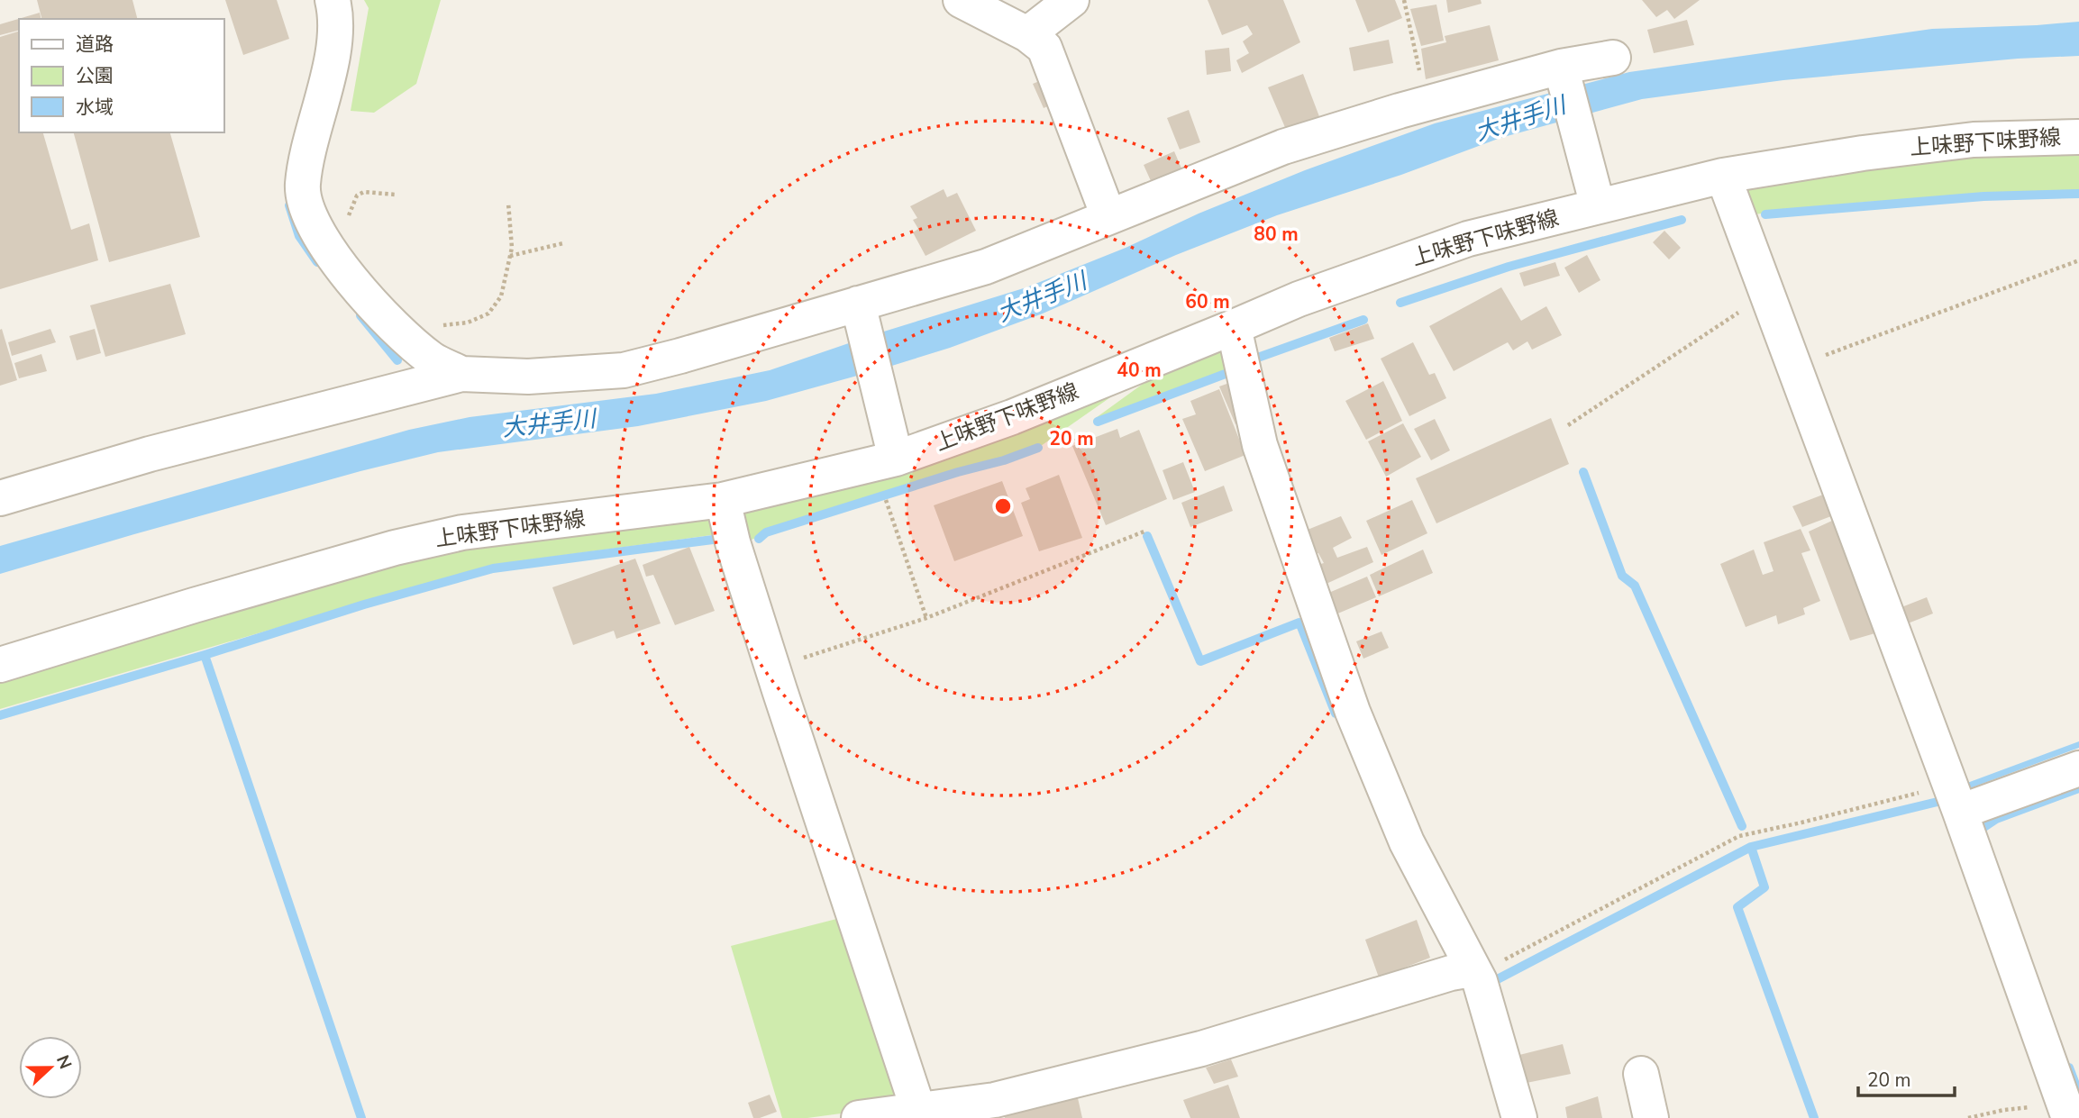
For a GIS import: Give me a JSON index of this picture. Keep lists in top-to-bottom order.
{
  "streets": {
    "street": ["上味野下味野線"]
  },
  "water": ["大井手川"],
  "legend": ["道路", "公園", "水域"],
  "scale_bar": "20 m",
  "north": "right",
  "rings": [
    "80 m",
    "60 m",
    "40 m",
    "20 m"
  ]
}
